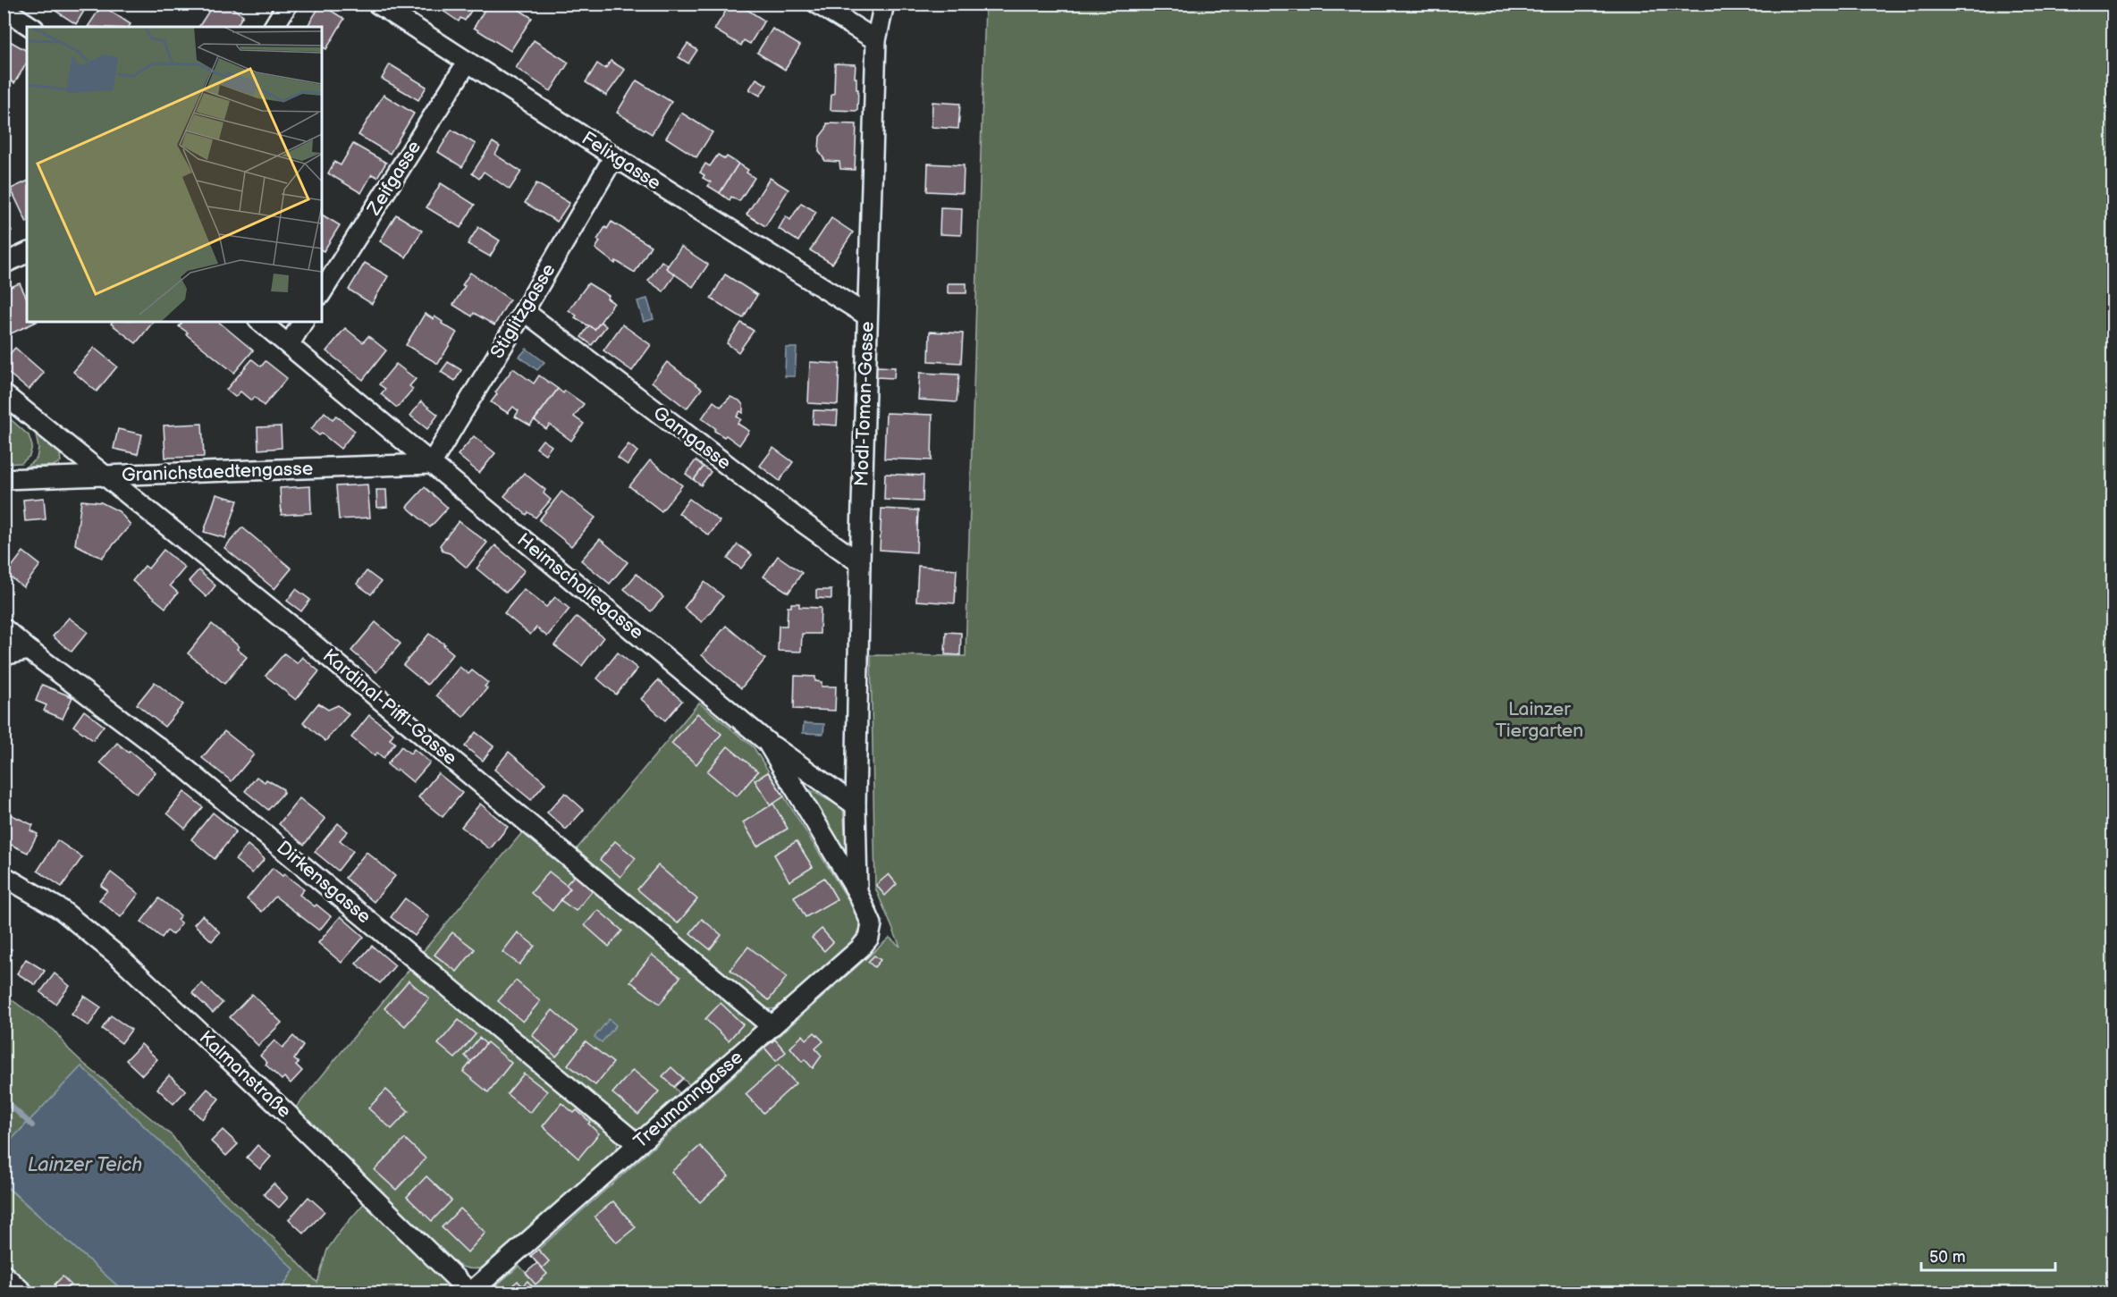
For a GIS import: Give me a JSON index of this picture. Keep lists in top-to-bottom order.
{
  "streets": {
    "street": [
      "Felixgasse",
      "Zeifgasse",
      "Stiglitzgasse",
      "Modl-Toman-Gasse",
      "Gamgasse",
      "Granichstaedtengasse",
      "Heimschollegasse",
      "Kardinal-Piffl-Gasse",
      "Dirkensgasse",
      "Kalmanstraße",
      "Treumanngasse"
    ]
  },
  "crossings": [
    ["Felixgasse", "Zeifgasse"],
    ["Felixgasse", "Stiglitzgasse"],
    ["Felixgasse", "Modl-Toman-Gasse"],
    ["Stiglitzgasse", "Gamgasse"],
    ["Stiglitzgasse", "Granichstaedtengasse"],
    ["Stiglitzgasse", "Heimschollegasse"],
    ["Modl-Toman-Gasse", "Gamgasse"],
    ["Modl-Toman-Gasse", "Heimschollegasse"],
    ["Modl-Toman-Gasse", "Treumanngasse"],
    ["Granichstaedtengasse", "Heimschollegasse"],
    ["Granichstaedtengasse", "Kardinal-Piffl-Gasse"],
    ["Heimschollegasse", "Treumanngasse"],
    ["Kardinal-Piffl-Gasse", "Treumanngasse"],
    ["Dirkensgasse", "Treumanngasse"],
    ["Kalmanstraße", "Treumanngasse"]
  ],
  "water": ["Lainzer Teich"],
  "parks": ["Lainzer Tiergarten"],
  "scale_bar": "50 m"
}
